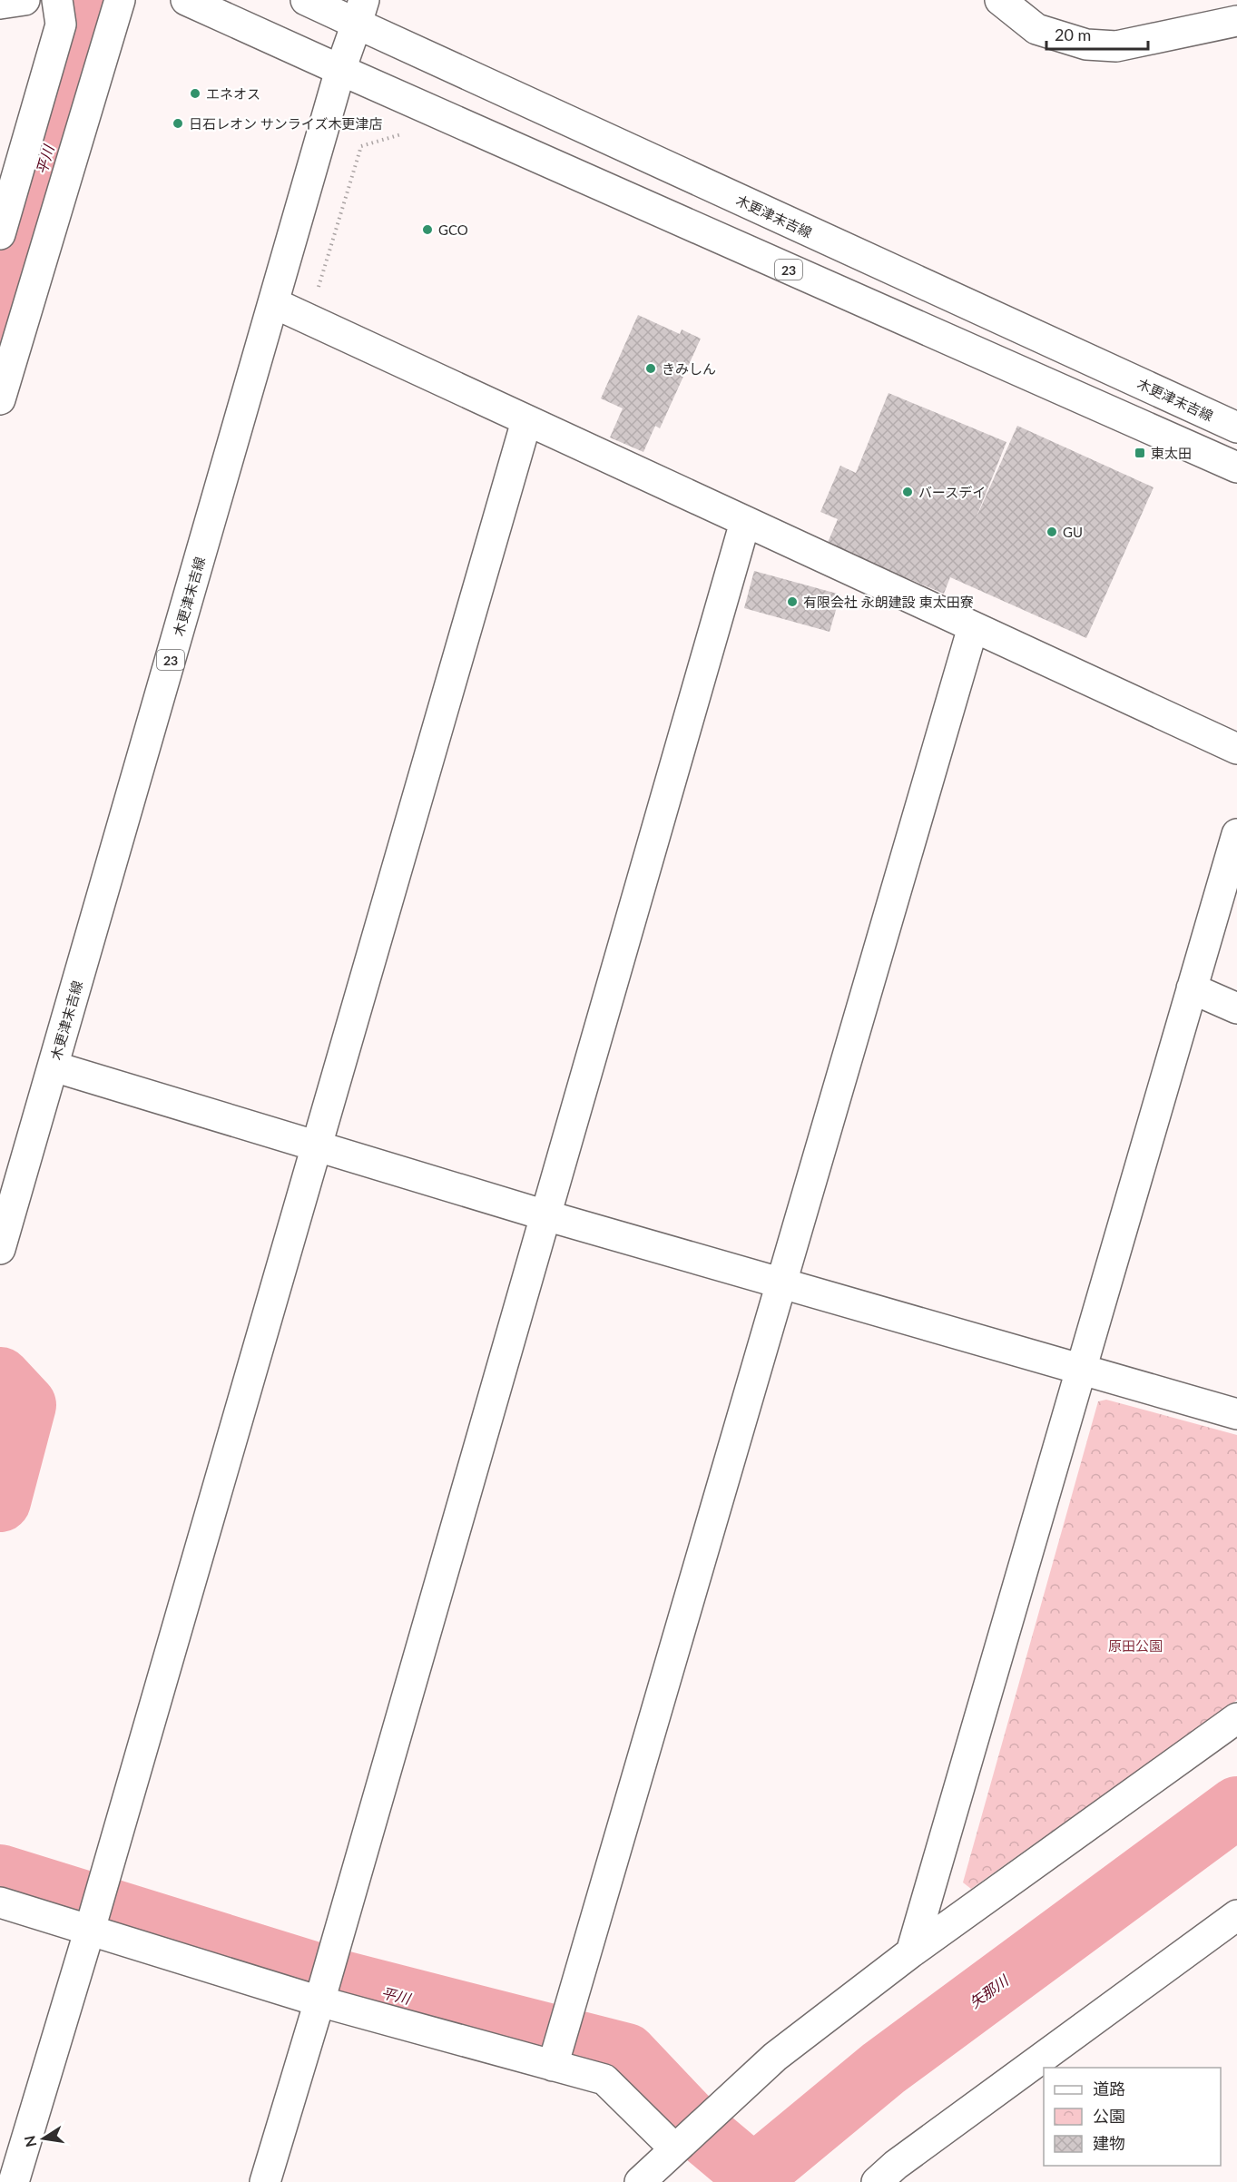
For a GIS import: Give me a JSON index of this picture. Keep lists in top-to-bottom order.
{
  "streets": {
    "street": ["木更津末吉線", "23"]
  },
  "crossings": [
    ["木更津末吉線", "23"]
  ],
  "water": ["平川", "矢那川"],
  "parks": ["原田公園"],
  "places": {
    "other": [
      "エネオス",
      "日石レオン サンライズ木更津店",
      "GCO",
      "きみしん",
      "バースデイ",
      "GU",
      "有限会社 永朗建設 東太田寮"
    ],
    "transit": ["東太田"]
  },
  "legend": ["道路", "公園", "建物"],
  "scale_bar": "20 m",
  "north": "left"
}
